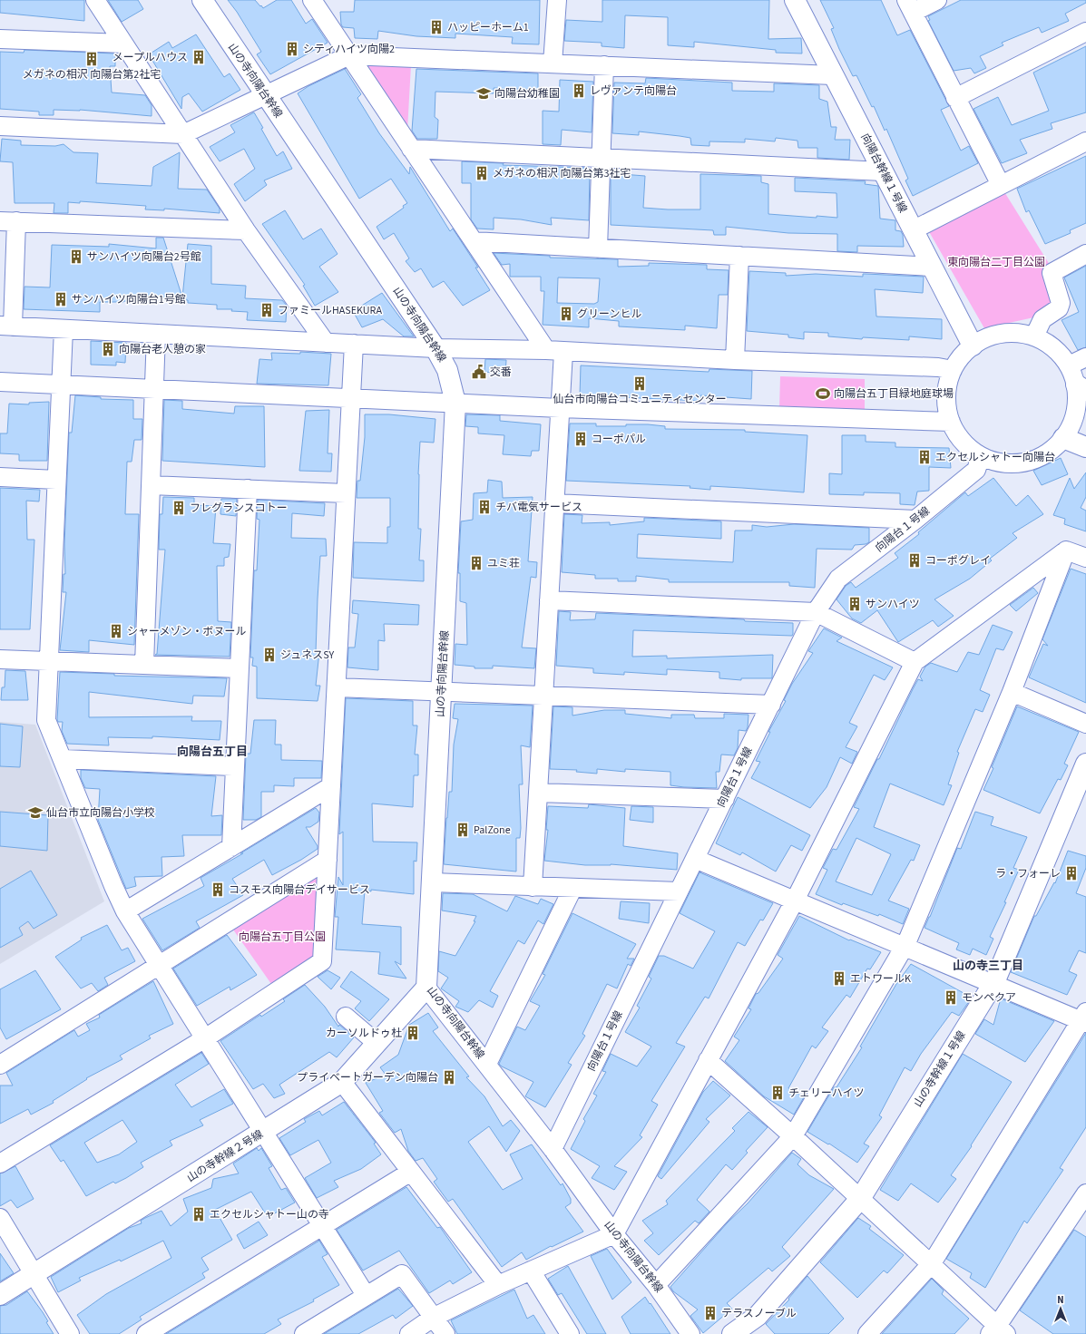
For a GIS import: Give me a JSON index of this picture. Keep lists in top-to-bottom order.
{
  "streets": {
    "street": [
      "山の寺向陽台幹線",
      "向陽台幹線１号線",
      "向陽台１号線",
      "山の寺幹線１号線",
      "山の寺幹線２号線"
    ]
  },
  "crossings": [
    ["山の寺向陽台幹線", "向陽台１号線"],
    ["山の寺向陽台幹線", "山の寺幹線２号線"]
  ],
  "districts": ["向陽台五丁目", "山の寺三丁目"],
  "parks": ["東向陽台二丁目公園", "向陽台五丁目公園"],
  "places": {
    "building": [
      "ハッピーホーム1",
      "シティハイツ向陽2",
      "メープルハウス",
      "メガネの相沢 向陽台第2社宅",
      "レヴァンテ向陽台",
      "メガネの相沢 向陽台第3社宅",
      "サンハイツ向陽台2号館",
      "サンハイツ向陽台1号館",
      "ファミールHASEKURA",
      "グリーンヒル",
      "向陽台老人憩の家",
      "仙台市向陽台コミュニティセンター",
      "コーポパル",
      "エクセルシャトー向陽台",
      "チバ電気サービス",
      "フレグランスコトー",
      "コーポグレイ",
      "ユミ荘",
      "サンハイツ",
      "シャーメゾン・ボヌール",
      "ジュネスSY",
      "PalZone",
      "ラ・フォーレ",
      "コスモス向陽台デイサービス",
      "エトワールK",
      "モンペクア",
      "カーソルドゥ杜",
      "プライベートガーデン向陽台",
      "チェリーハイツ",
      "エクセルシャトー山の寺",
      "テラスノーブル"
    ],
    "school or university": ["向陽台幼稚園", "仙台市立向陽台小学校"],
    "public building": ["交番"],
    "sports": ["向陽台五丁目緑地庭球場"]
  },
  "north": "top"
}
